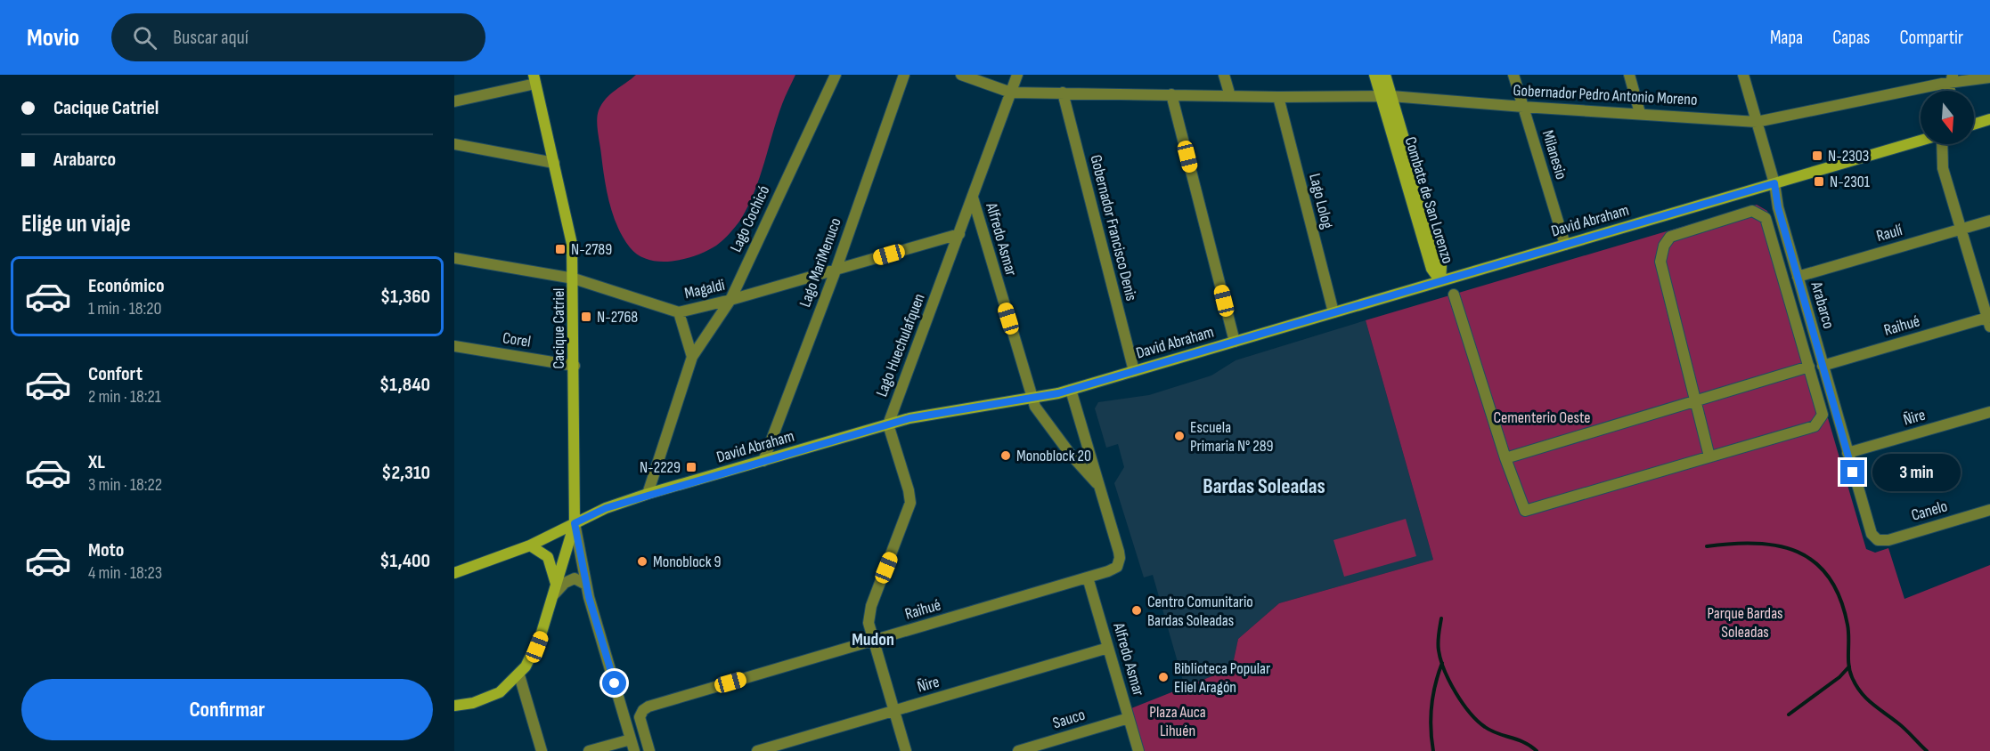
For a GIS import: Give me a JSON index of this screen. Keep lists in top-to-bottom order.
{
  "streets": {
    "main road": ["Combate de San Lorenzo", "David Abraham", "Cacique Catriel"],
    "street": [
      "Gobernador Pedro Antonio Moreno",
      "Milanesio",
      "Lago Lolog",
      "Lago Cochicó",
      "Gobernador Francisco Denis",
      "Raulí",
      "Alfredo Asmar",
      "Lago MariMenuco",
      "Magaldi",
      "Arabarco",
      "Raihué",
      "Corel",
      "Lago Huechulafquen",
      "Ñire",
      "Canelo",
      "Sauco"
    ]
  },
  "crossings": [
    ["Gobernador Pedro Antonio Moreno", "Milanesio"],
    ["Gobernador Pedro Antonio Moreno", "Combate de San Lorenzo"],
    ["Gobernador Pedro Antonio Moreno", "Lago Lolog"],
    ["Gobernador Pedro Antonio Moreno", "Gobernador Francisco Denis"],
    ["Gobernador Pedro Antonio Moreno", "Arabarco"],
    ["Gobernador Pedro Antonio Moreno", "Lago Huechulafquen"],
    ["Milanesio", "David Abraham"],
    ["Combate de San Lorenzo", "David Abraham"],
    ["Lago Lolog", "David Abraham"],
    ["Lago Cochicó", "David Abraham"],
    ["Lago Cochicó", "Magaldi"],
    ["David Abraham", "Gobernador Francisco Denis"],
    ["David Abraham", "Alfredo Asmar"],
    ["David Abraham", "Lago MariMenuco"],
    ["David Abraham", "Arabarco"],
    ["David Abraham", "Cacique Catriel"],
    ["David Abraham", "Lago Huechulafquen"],
    ["Raulí", "Arabarco"],
    ["Alfredo Asmar", "Raihué"],
    ["Alfredo Asmar", "Lago Huechulafquen"],
    ["Alfredo Asmar", "Ñire"],
    ["Alfredo Asmar", "Sauco"],
    ["Lago MariMenuco", "Magaldi"],
    ["Magaldi", "Cacique Catriel"],
    ["Magaldi", "Lago Huechulafquen"],
    ["Arabarco", "Raihué"],
    ["Arabarco", "Ñire"],
    ["Arabarco", "Canelo"],
    ["Cacique Catriel", "Corel"]
  ],
  "districts": ["Bardas Soleadas", "Mudon"],
  "parks": ["Cementerio Oeste", "Parque Bardas Soleadas", "Plaza Auca Lihuén"],
  "places": {
    "transit": [
      "N-2303",
      "N-2301",
      "N-2789",
      "N-2768",
      "N-2229"
    ],
    "other": [
      "Escuela Primaria N° 289",
      "Monoblock 20",
      "Monoblock 9",
      "Centro Comunitario Bardas Soleadas",
      "Biblioteca Popular Eliel Aragón"
    ]
  },
  "north": "bottom",
  "page": {
    "header": "Movio",
    "search": "Buscar aquí",
    "nav": ["Mapa", "Capas", "Compartir"],
    "banner": ["Cacique Catriel", "Arabarco"],
    "heading": "Elige un viaje",
    "list": [
      {
        "name": "Económico",
        "note": "1 min · 18:20",
        "value": "$1,360"
      },
      {
        "name": "Confort",
        "note": "2 min · 18:21",
        "value": "$1,840"
      },
      {
        "name": "XL",
        "note": "3 min · 18:22",
        "value": "$2,310"
      },
      {
        "name": "Moto",
        "note": "4 min · 18:23",
        "value": "$1,400"
      }
    ],
    "bubble": "3 min",
    "buttons": "Confirmar"
  }
}
